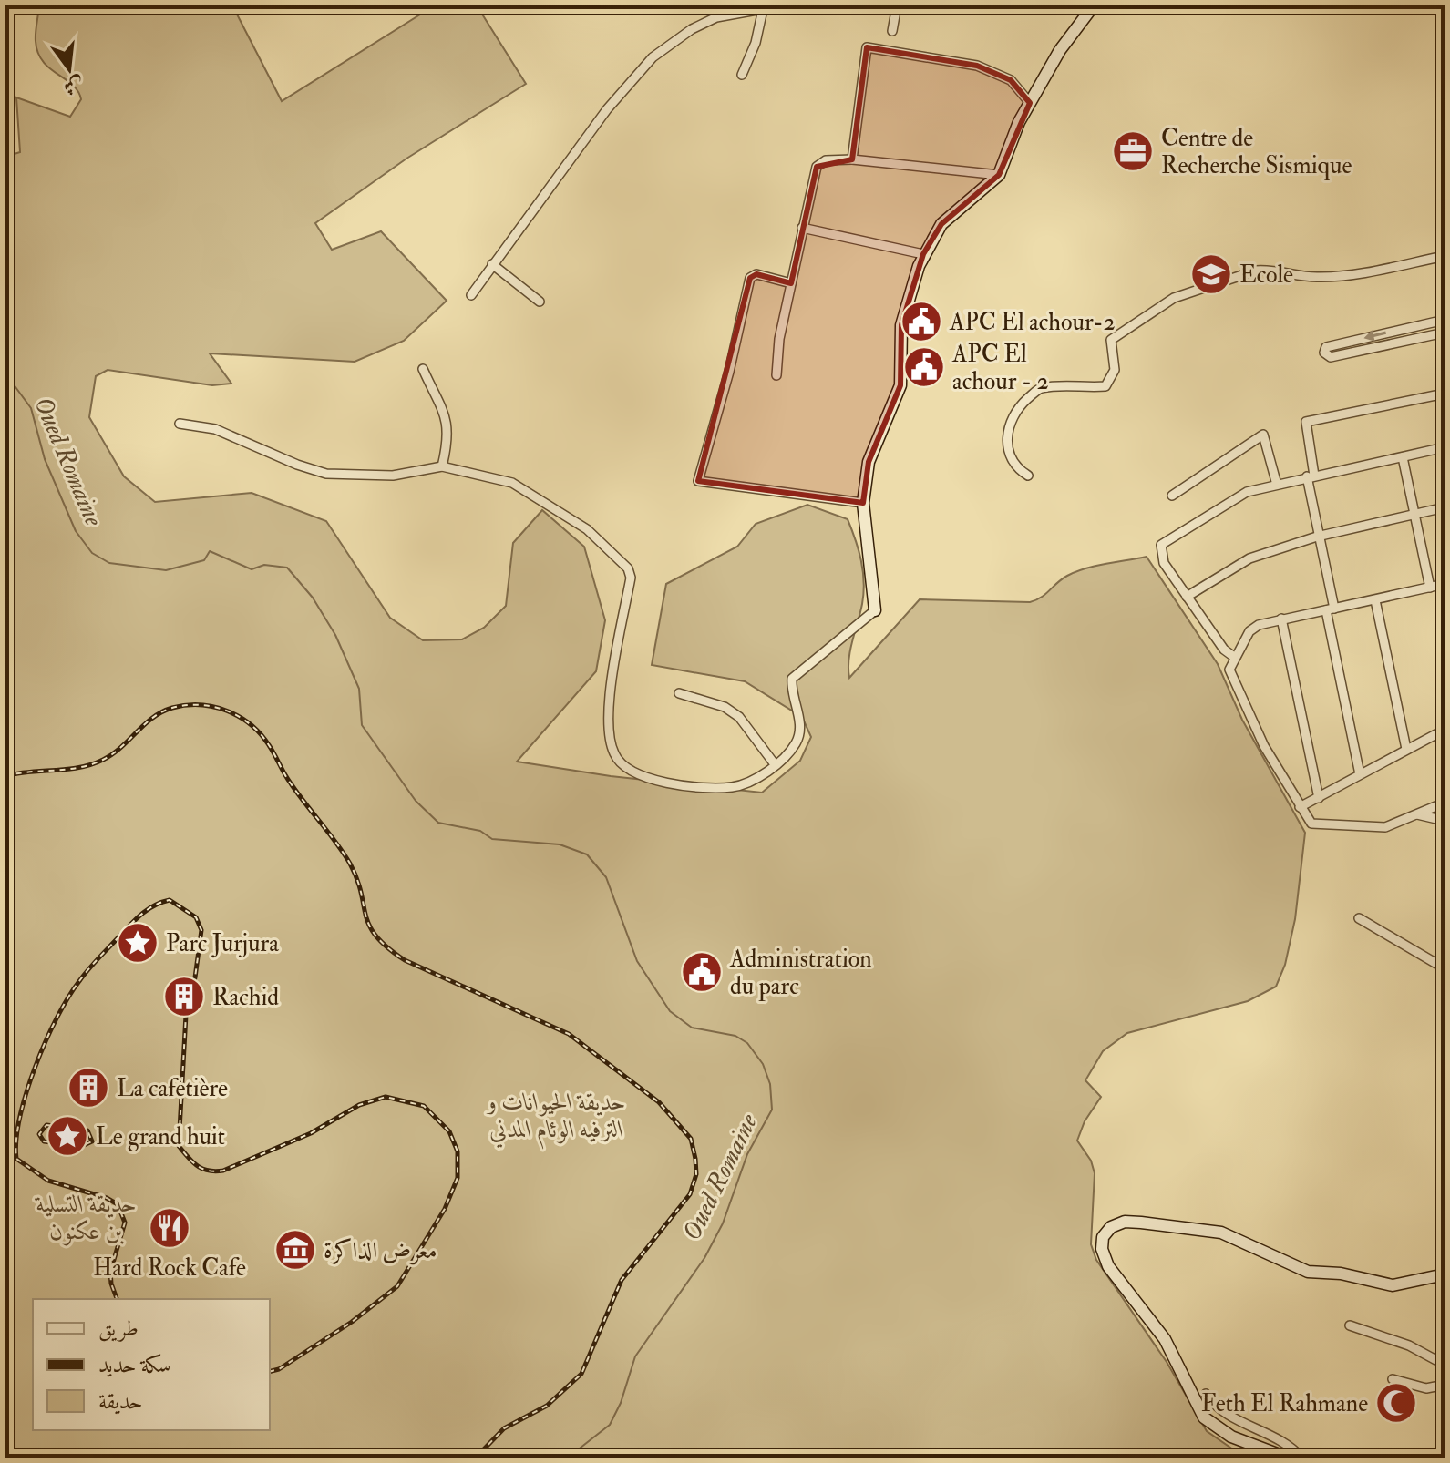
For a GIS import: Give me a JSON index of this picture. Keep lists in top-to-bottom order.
{
  "water": ["Oued Romaine"],
  "parks": ["حديقة الحيوانات و الترفيه الوئام المدني", "حديقة التسلية بن عكنون"],
  "places": {
    "office": ["Centre de Recherche Sismique"],
    "school or university": ["Ecole"],
    "public building": ["APC El achour-2", "APC El achour - 2", "Administration du parc"],
    "place": ["Parc Jurjura", "Le grand huit"],
    "building": ["Rachid", "La cafetière"],
    "restaurant": ["Hard Rock Cafe"],
    "museum": ["معرض الذاكرة"],
    "mosque": ["Feth El Rahmane"]
  },
  "legend": ["طريق", "سكة حديد", "حديقة"],
  "north": "bottom"
}
